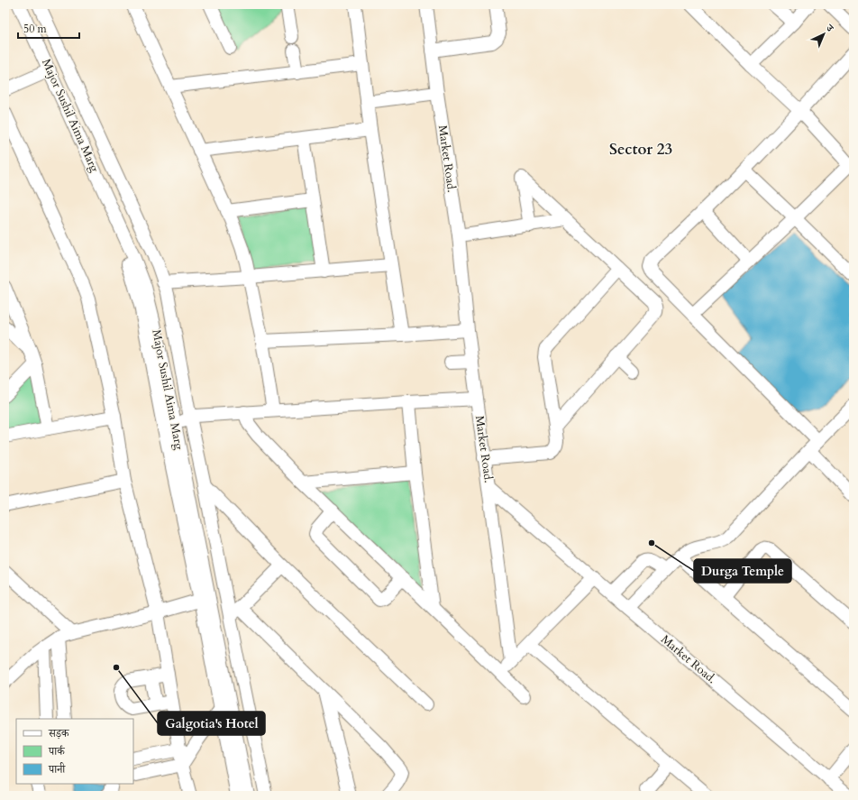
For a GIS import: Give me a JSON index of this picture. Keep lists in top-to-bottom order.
{
  "streets": {
    "street": ["Major Sushil Aima Marg", "Market Road."]
  },
  "districts": ["Sector 23"],
  "places": ["Durga Temple", "Galgotia's Hotel"],
  "legend": ["सड़क", "पार्क", "पानी"],
  "scale_bar": "50 m",
  "north": "top right"
}
